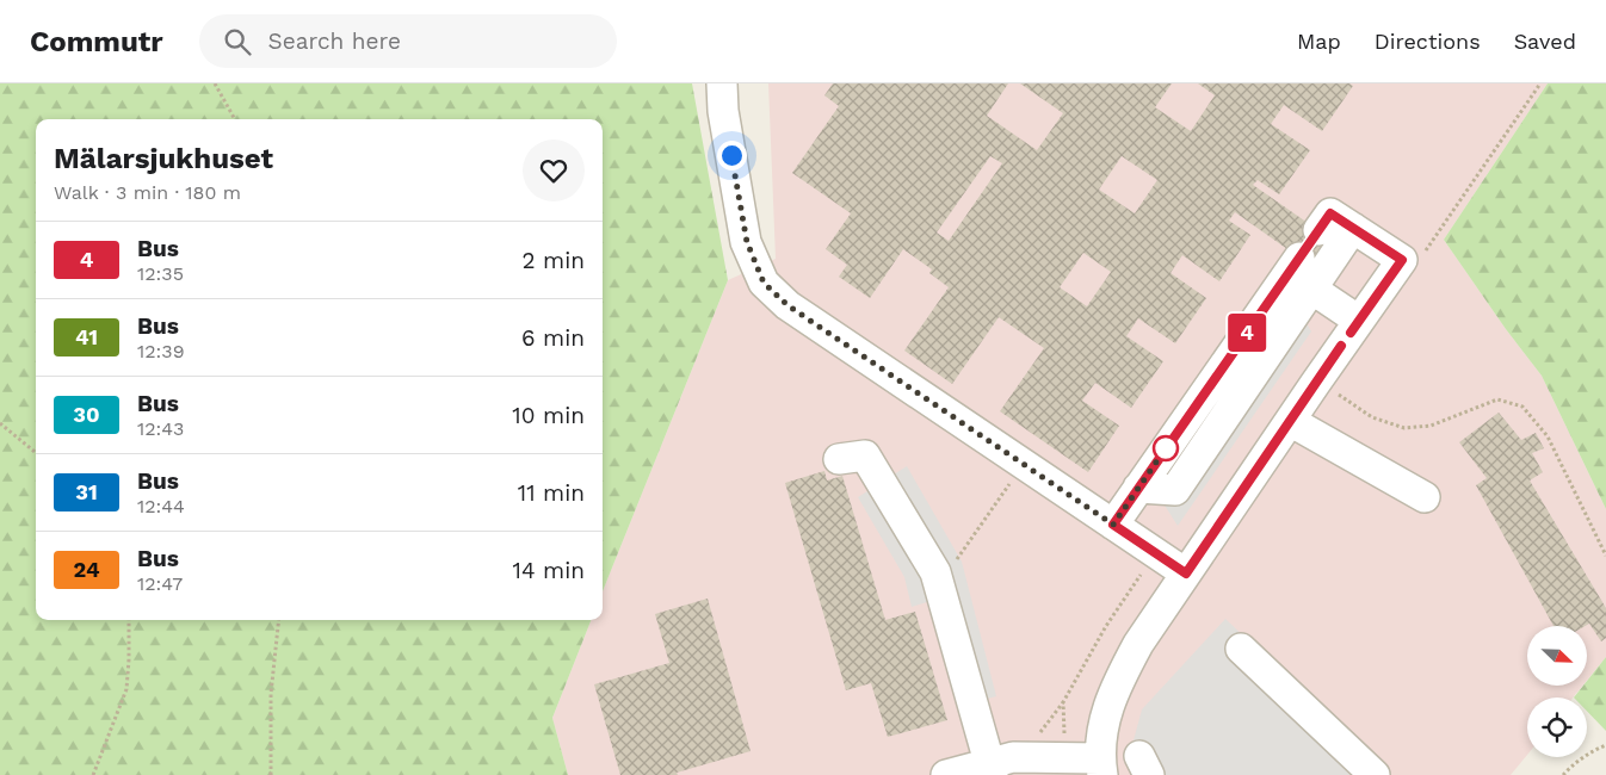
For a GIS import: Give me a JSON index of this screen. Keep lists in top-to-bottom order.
{
  "lines": ["bus line 4"],
  "north": "bottom right",
  "page": {
    "header": "Commutr",
    "search": "Search here",
    "nav": ["Map", "Directions", "Saved"],
    "on_map": "4",
    "heading": ["Mälarsjukhuset", "Walk · 3 min · 180 m"],
    "list": [
      {
        "mark": "4",
        "name": "Bus",
        "note": "12:35",
        "value": "2 min"
      },
      {
        "mark": "41",
        "name": "Bus",
        "note": "12:39",
        "value": "6 min"
      },
      {
        "mark": "30",
        "name": "Bus",
        "note": "12:43",
        "value": "10 min"
      },
      {
        "mark": "31",
        "name": "Bus",
        "note": "12:44",
        "value": "11 min"
      },
      {
        "mark": "24",
        "name": "Bus",
        "note": "12:47",
        "value": "14 min"
      }
    ]
  }
}
